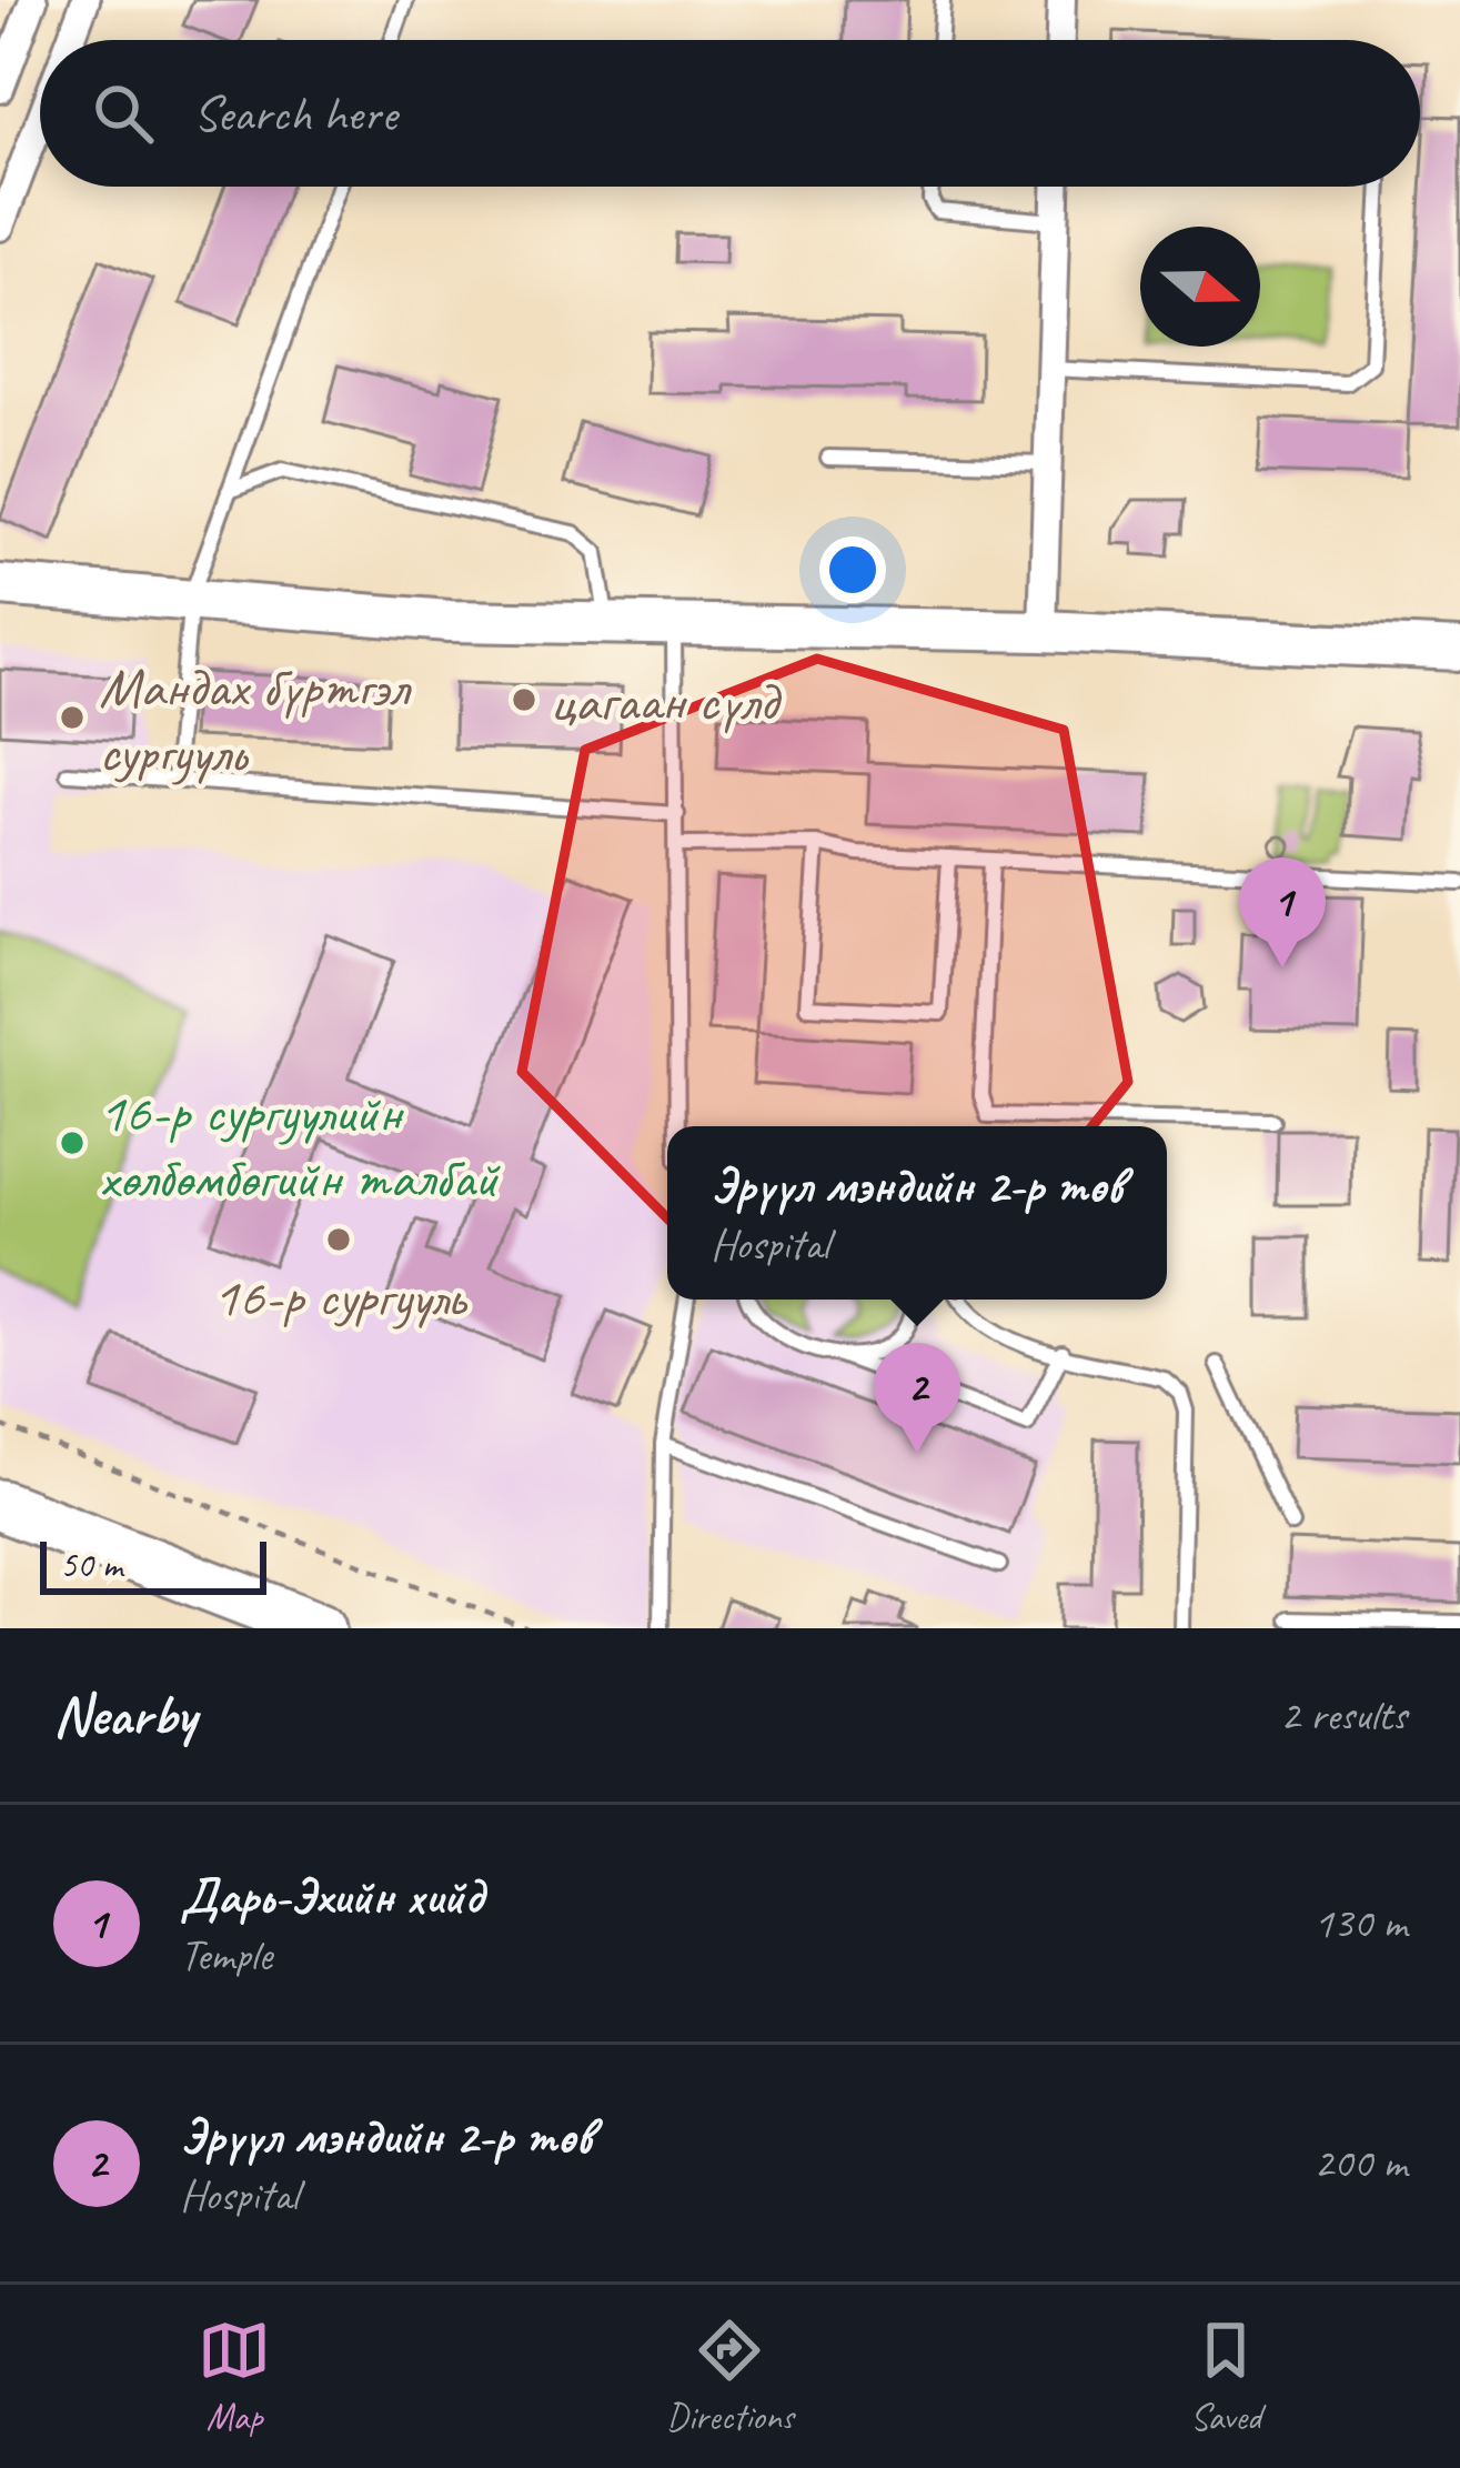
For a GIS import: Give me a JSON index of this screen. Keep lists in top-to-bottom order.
{
  "places": [
    "цагаан сүлд",
    "Мандах бүртгэл сургууль",
    "16-р сургуулийн хөлбөмбөгийн талбай",
    "16-р сургууль"
  ],
  "scale_bar": "50 m",
  "north": "right",
  "page": {
    "search": "Search here",
    "pins": ["1", "2"],
    "popup": ["Эрүүл мэндийн 2-р төв", "Hospital"],
    "scale": "50 m",
    "heading": ["Nearby", "2 results"],
    "list": [
      {
        "mark": "1",
        "name": "Дарь-Эхийн хийд",
        "note": "Temple",
        "value": "130 m"
      },
      {
        "mark": "2",
        "name": "Эрүүл мэндийн 2-р төв",
        "note": "Hospital",
        "value": "200 m"
      }
    ],
    "nav": ["Map", "Directions", "Saved"]
  }
}
